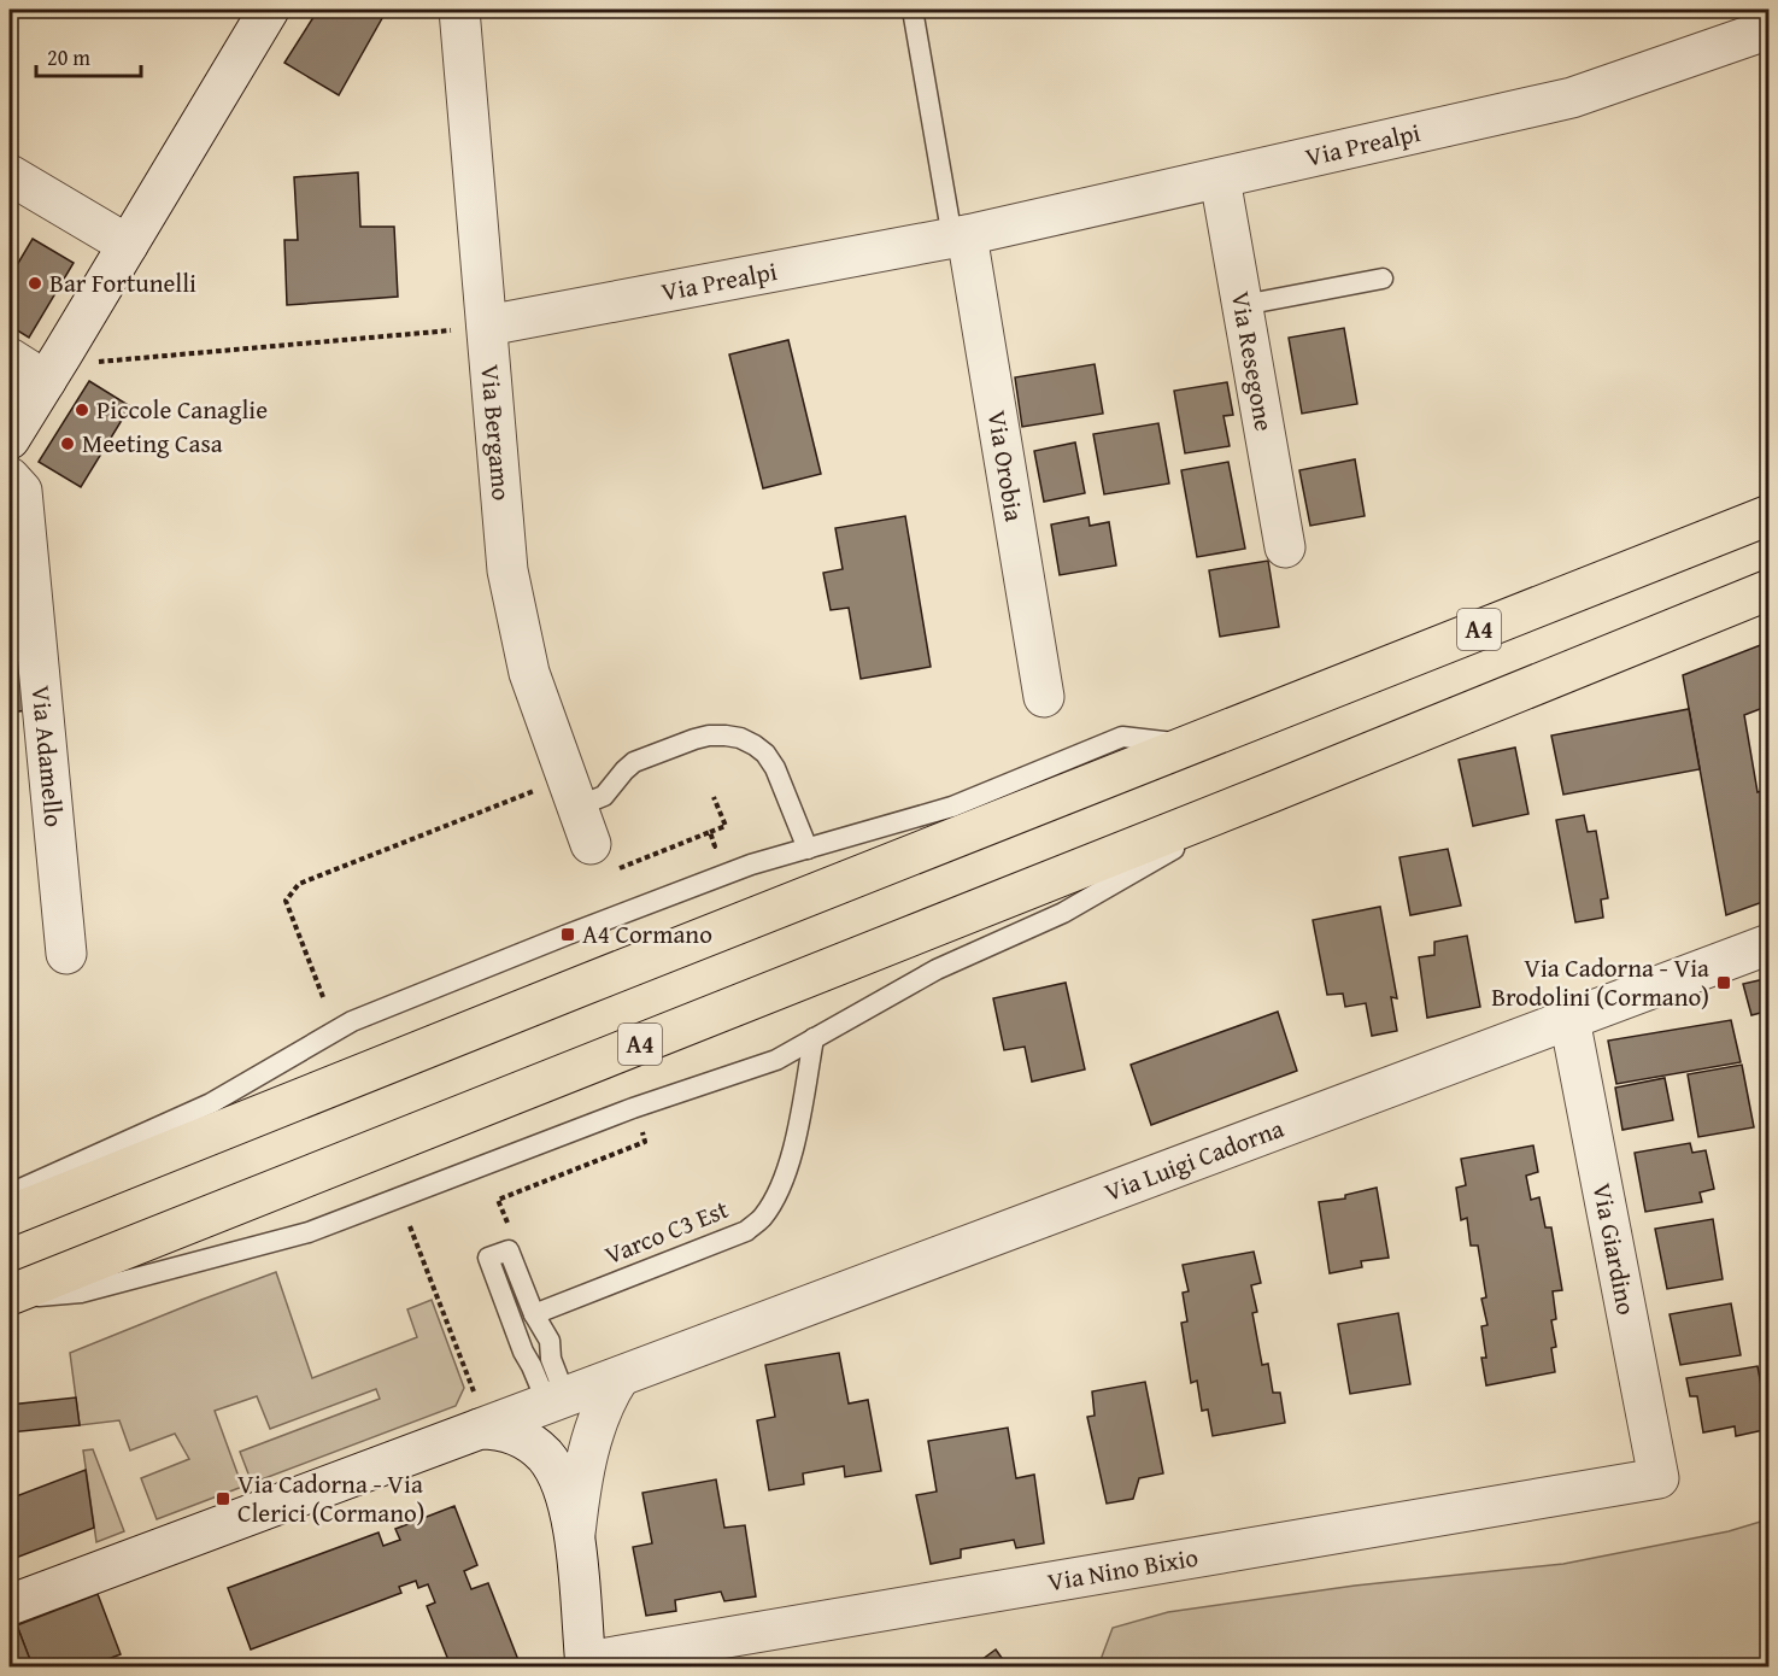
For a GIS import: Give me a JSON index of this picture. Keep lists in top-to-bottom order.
{
  "streets": {
    "highway": ["A4"],
    "street": [
      "Via Prealpi",
      "Via Resegone",
      "Via Bergamo",
      "Via Orobia",
      "Via Adamello",
      "Via Luigi Cadorna",
      "Via Giardino",
      "Via Nino Bixio"
    ],
    "lane": ["Varco C3 Est"]
  },
  "crossings": [
    ["Via Prealpi", "Via Resegone"],
    ["Via Prealpi", "Via Bergamo"],
    ["Via Prealpi", "Via Orobia"],
    ["Via Luigi Cadorna", "Via Giardino"],
    ["Via Giardino", "Via Nino Bixio"]
  ],
  "places": {
    "other": ["Bar Fortunelli", "Piccole Canaglie", "Meeting Casa"],
    "transit": ["A4 Cormano", "Via Cadorna - Via Brodolini (Cormano)", "Via Cadorna - Via Clerici (Cormano)"]
  },
  "scale_bar": "20 m"
}
